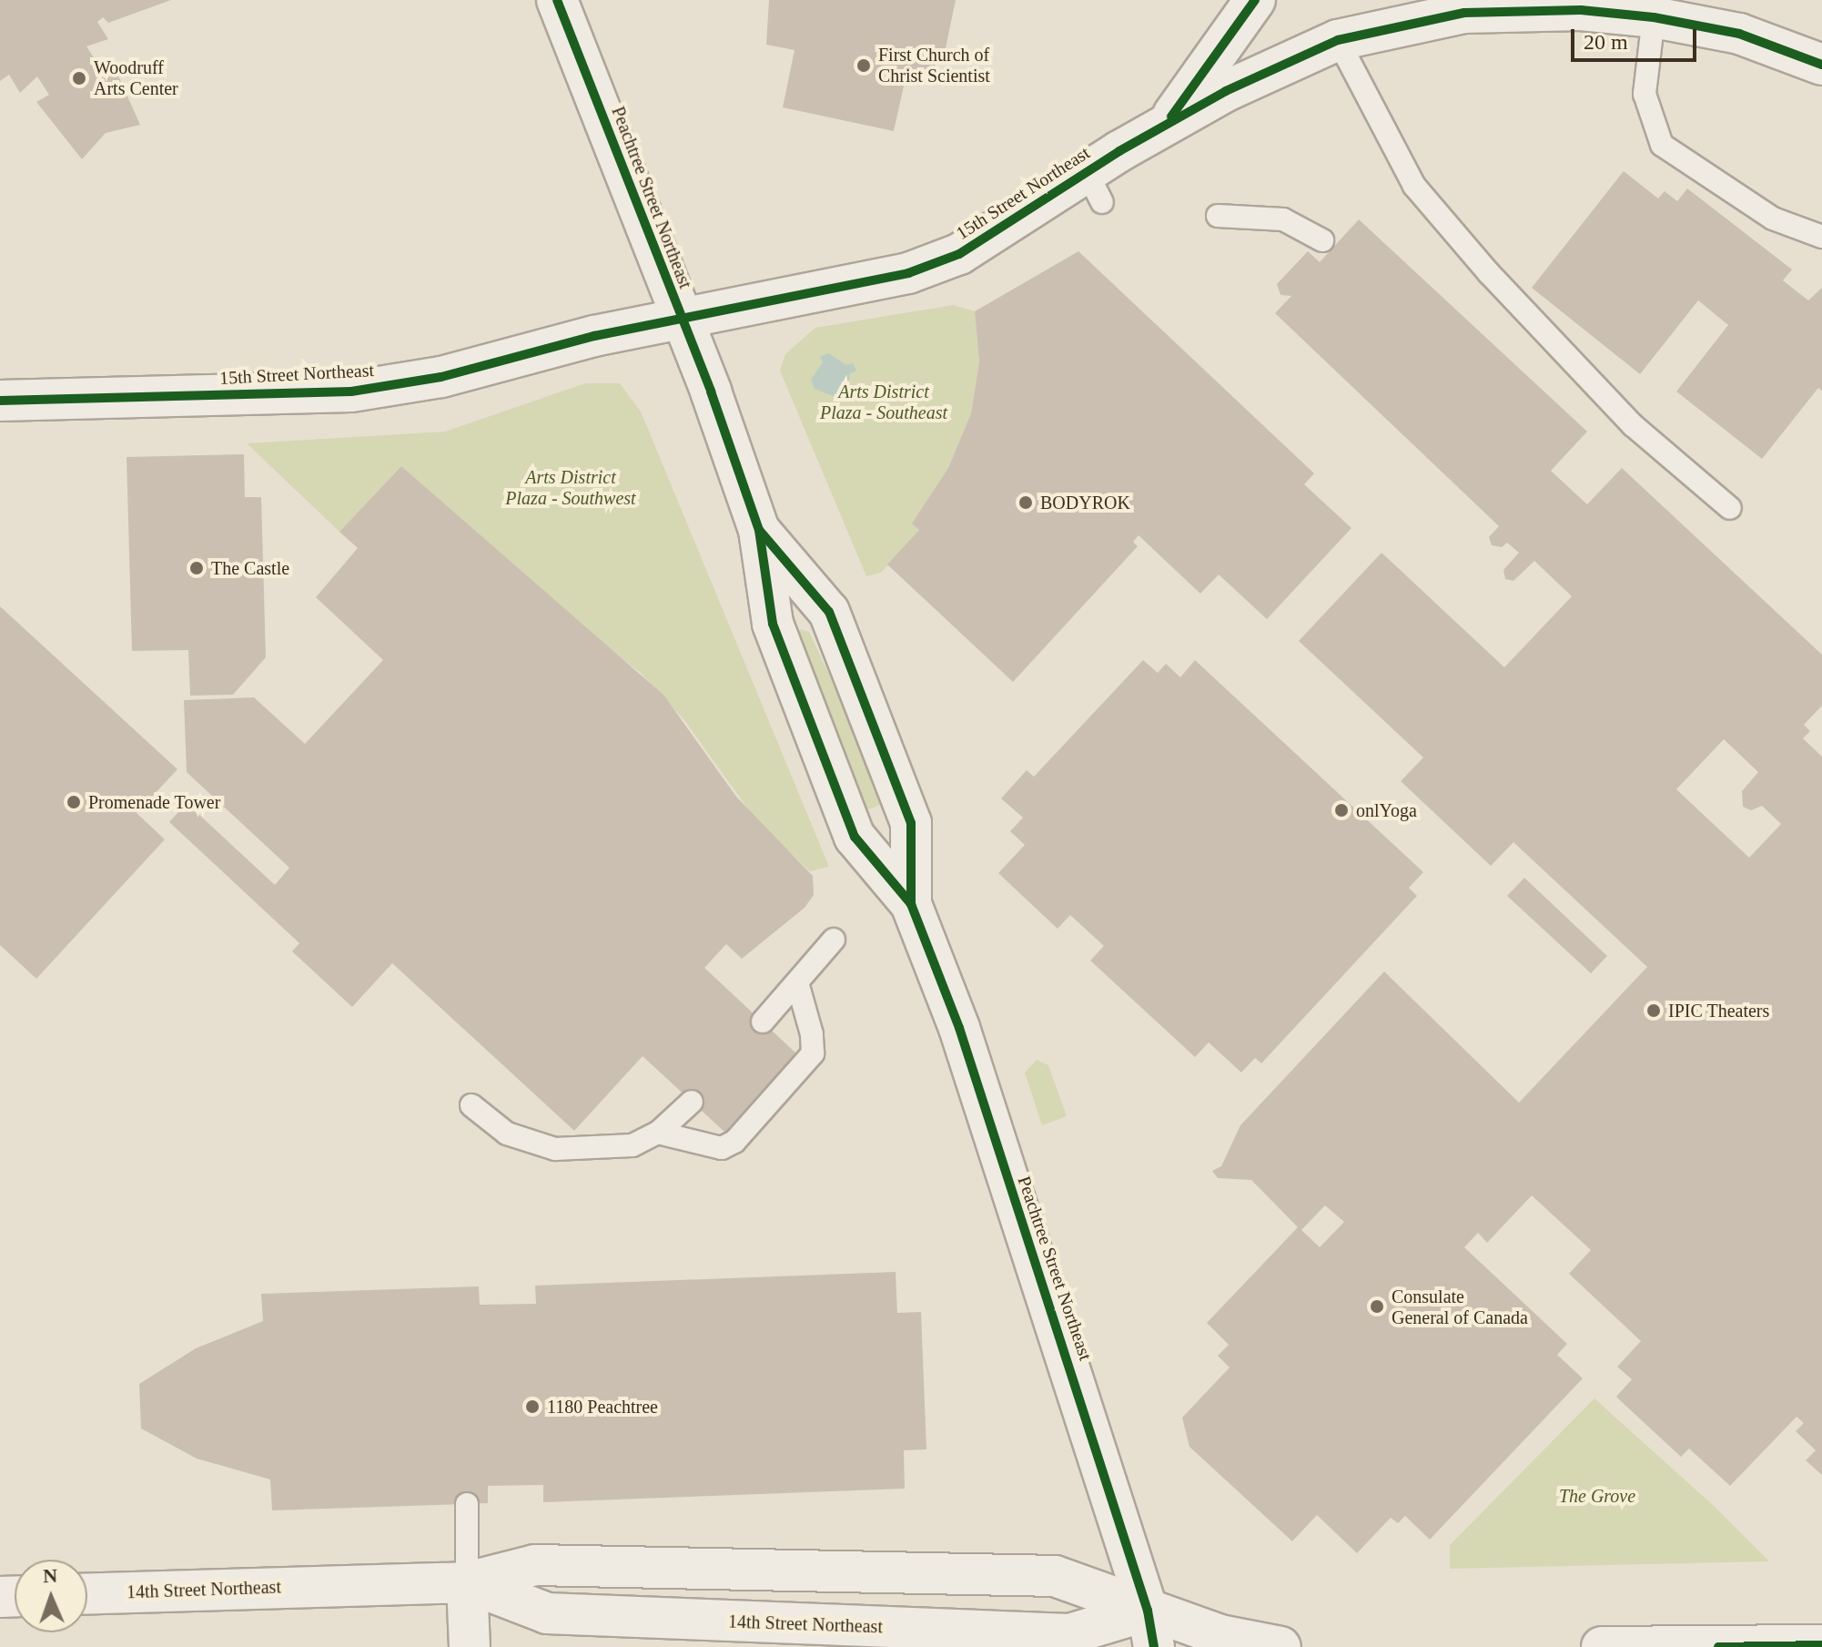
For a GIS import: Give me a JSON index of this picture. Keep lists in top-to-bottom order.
{
  "streets": {
    "main road": ["15th Street Northeast", "Peachtree Street Northeast", "14th Street Northeast"]
  },
  "crossings": [
    ["15th Street Northeast", "Peachtree Street Northeast"],
    ["Peachtree Street Northeast", "14th Street Northeast"]
  ],
  "parks": ["Arts District Plaza - Southeast", "Arts District Plaza - Southwest", "The Grove"],
  "places": [
    "First Church of Christ Scientist",
    "Woodruff Arts Center",
    "BODYROK",
    "The Castle",
    "Promenade Tower",
    "onlYoga",
    "IPIC Theaters",
    "Consulate General of Canada",
    "1180 Peachtree"
  ],
  "scale_bar": "20 m",
  "north": "top"
}
